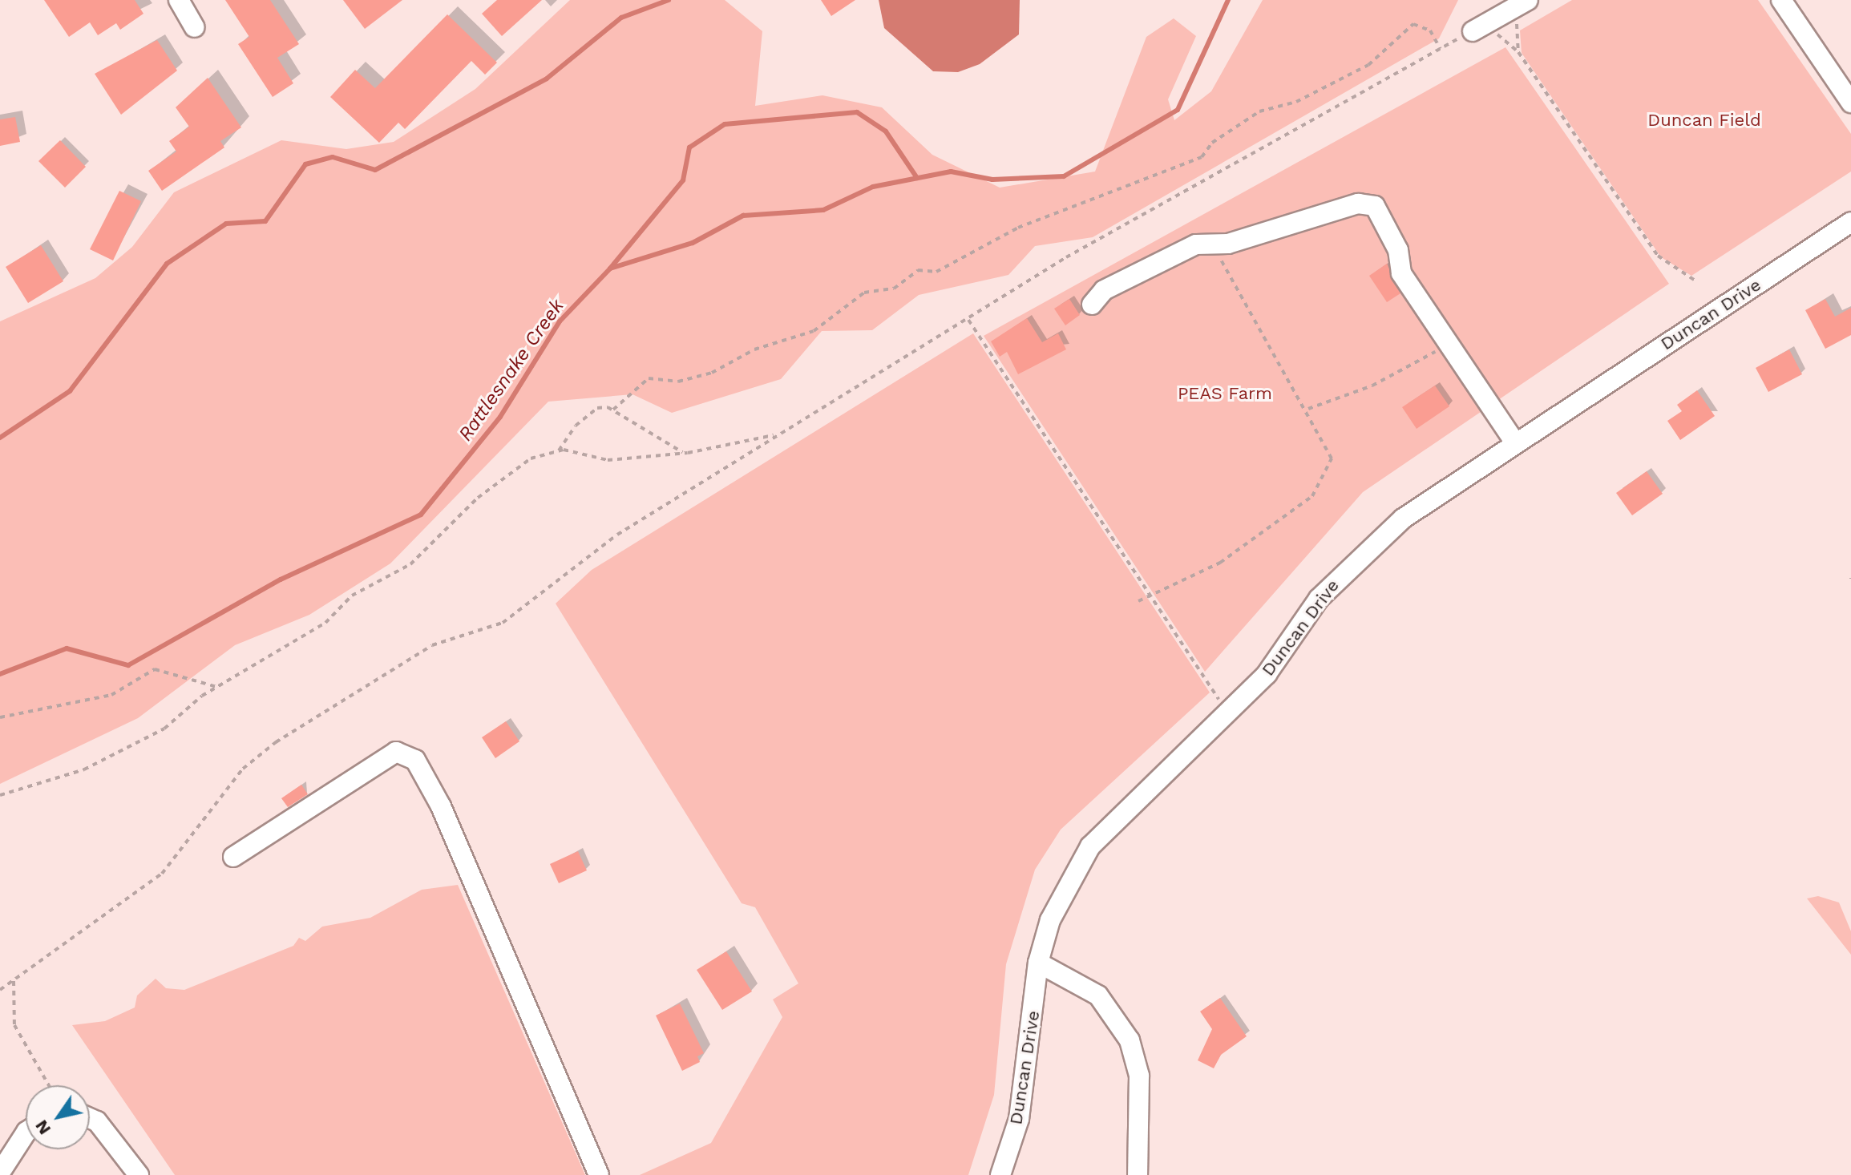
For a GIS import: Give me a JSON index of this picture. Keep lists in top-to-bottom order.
{
  "streets": {
    "street": ["Duncan Drive"]
  },
  "water": ["Rattlesnake Creek"],
  "parks": ["Duncan Field", "PEAS Farm"],
  "north": "bottom left"
}
